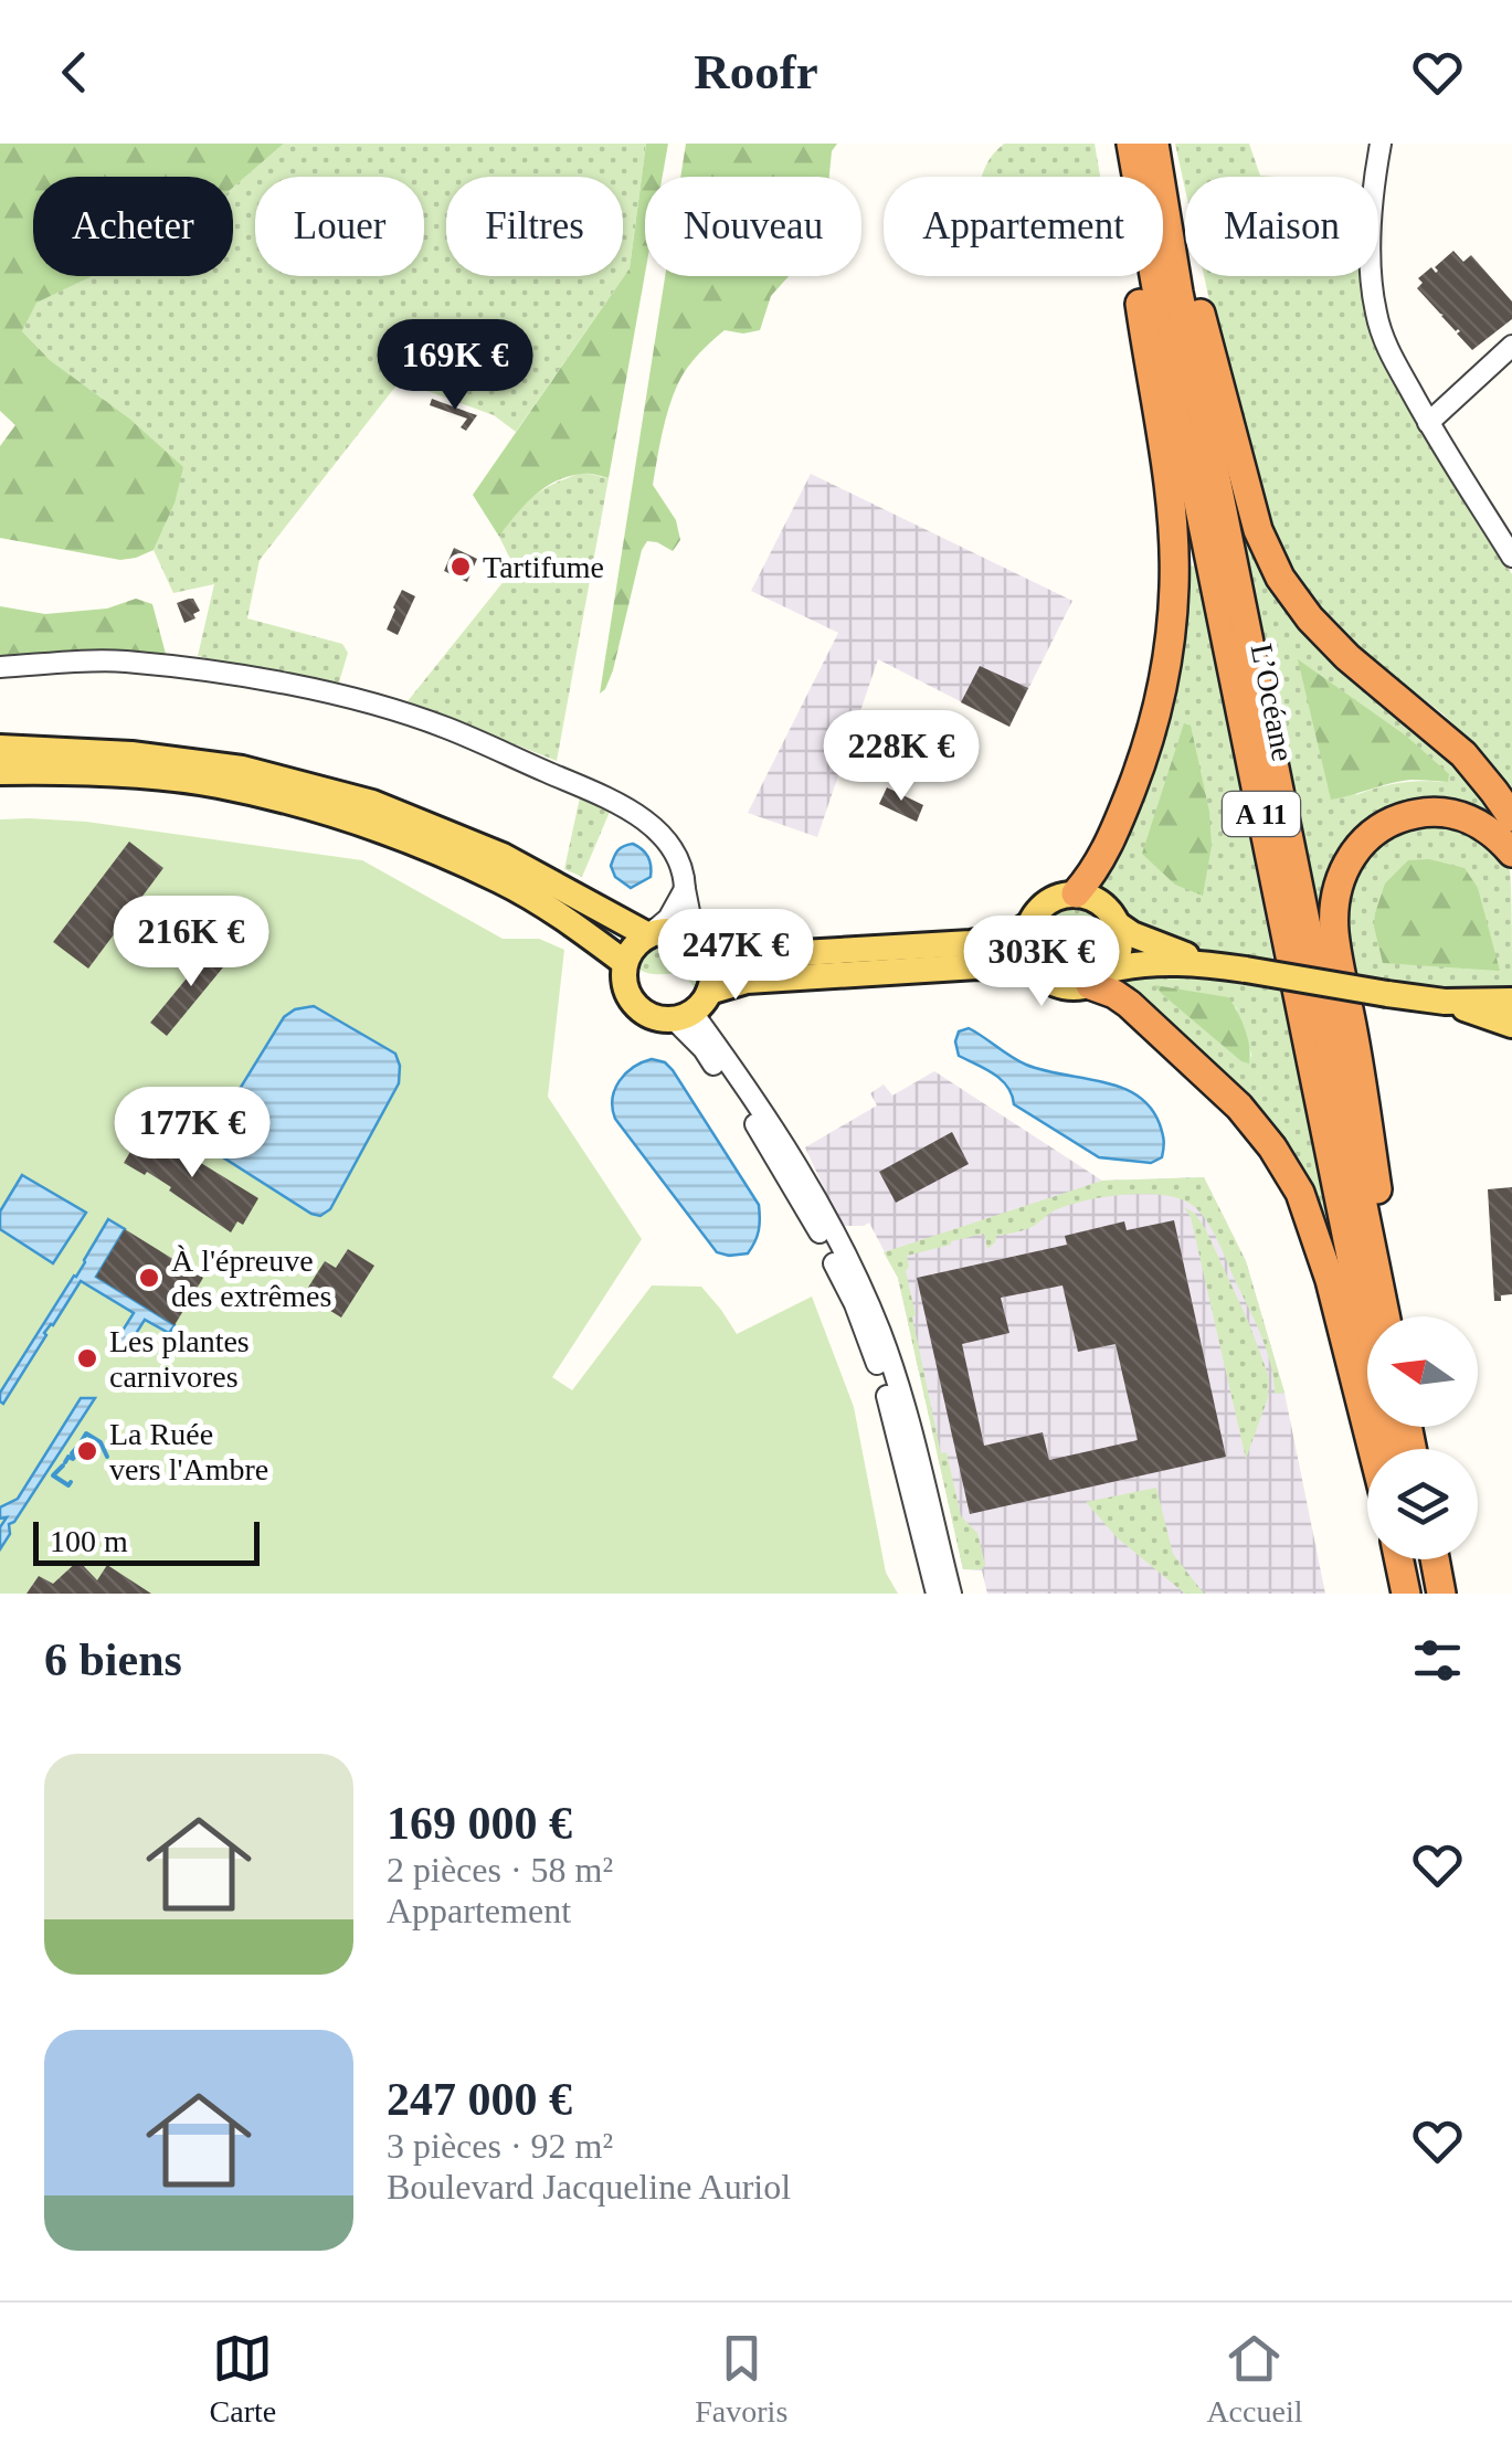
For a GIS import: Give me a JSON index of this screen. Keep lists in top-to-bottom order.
{
  "streets": {
    "highway": ["L’Océane", "A 11"]
  },
  "places": [
    "Tartifume",
    "À l'épreuve des extrêmes",
    "Les plantes carnivores",
    "La Ruée vers l'Ambre"
  ],
  "scale_bar": "100 m",
  "north": "left",
  "page": {
    "header": "Roofr",
    "chip": [
      "Acheter",
      "Louer",
      "Filtres",
      "Nouveau",
      "Appartement",
      "Maison"
    ],
    "price": [
      "169K €",
      "228K €",
      "216K €",
      "247K €",
      "303K €",
      "177K €"
    ],
    "scale": "100 m",
    "heading": "6 biens",
    "list": [
      {
        "name": "169 000 €",
        "note": "2 pièces · 58 m² · Appartement"
      },
      {
        "name": "247 000 €",
        "note": "3 pièces · 92 m² · Boulevard Jacqueline Auriol"
      }
    ],
    "tabs": ["Carte", "Favoris", "Accueil"]
  }
}
